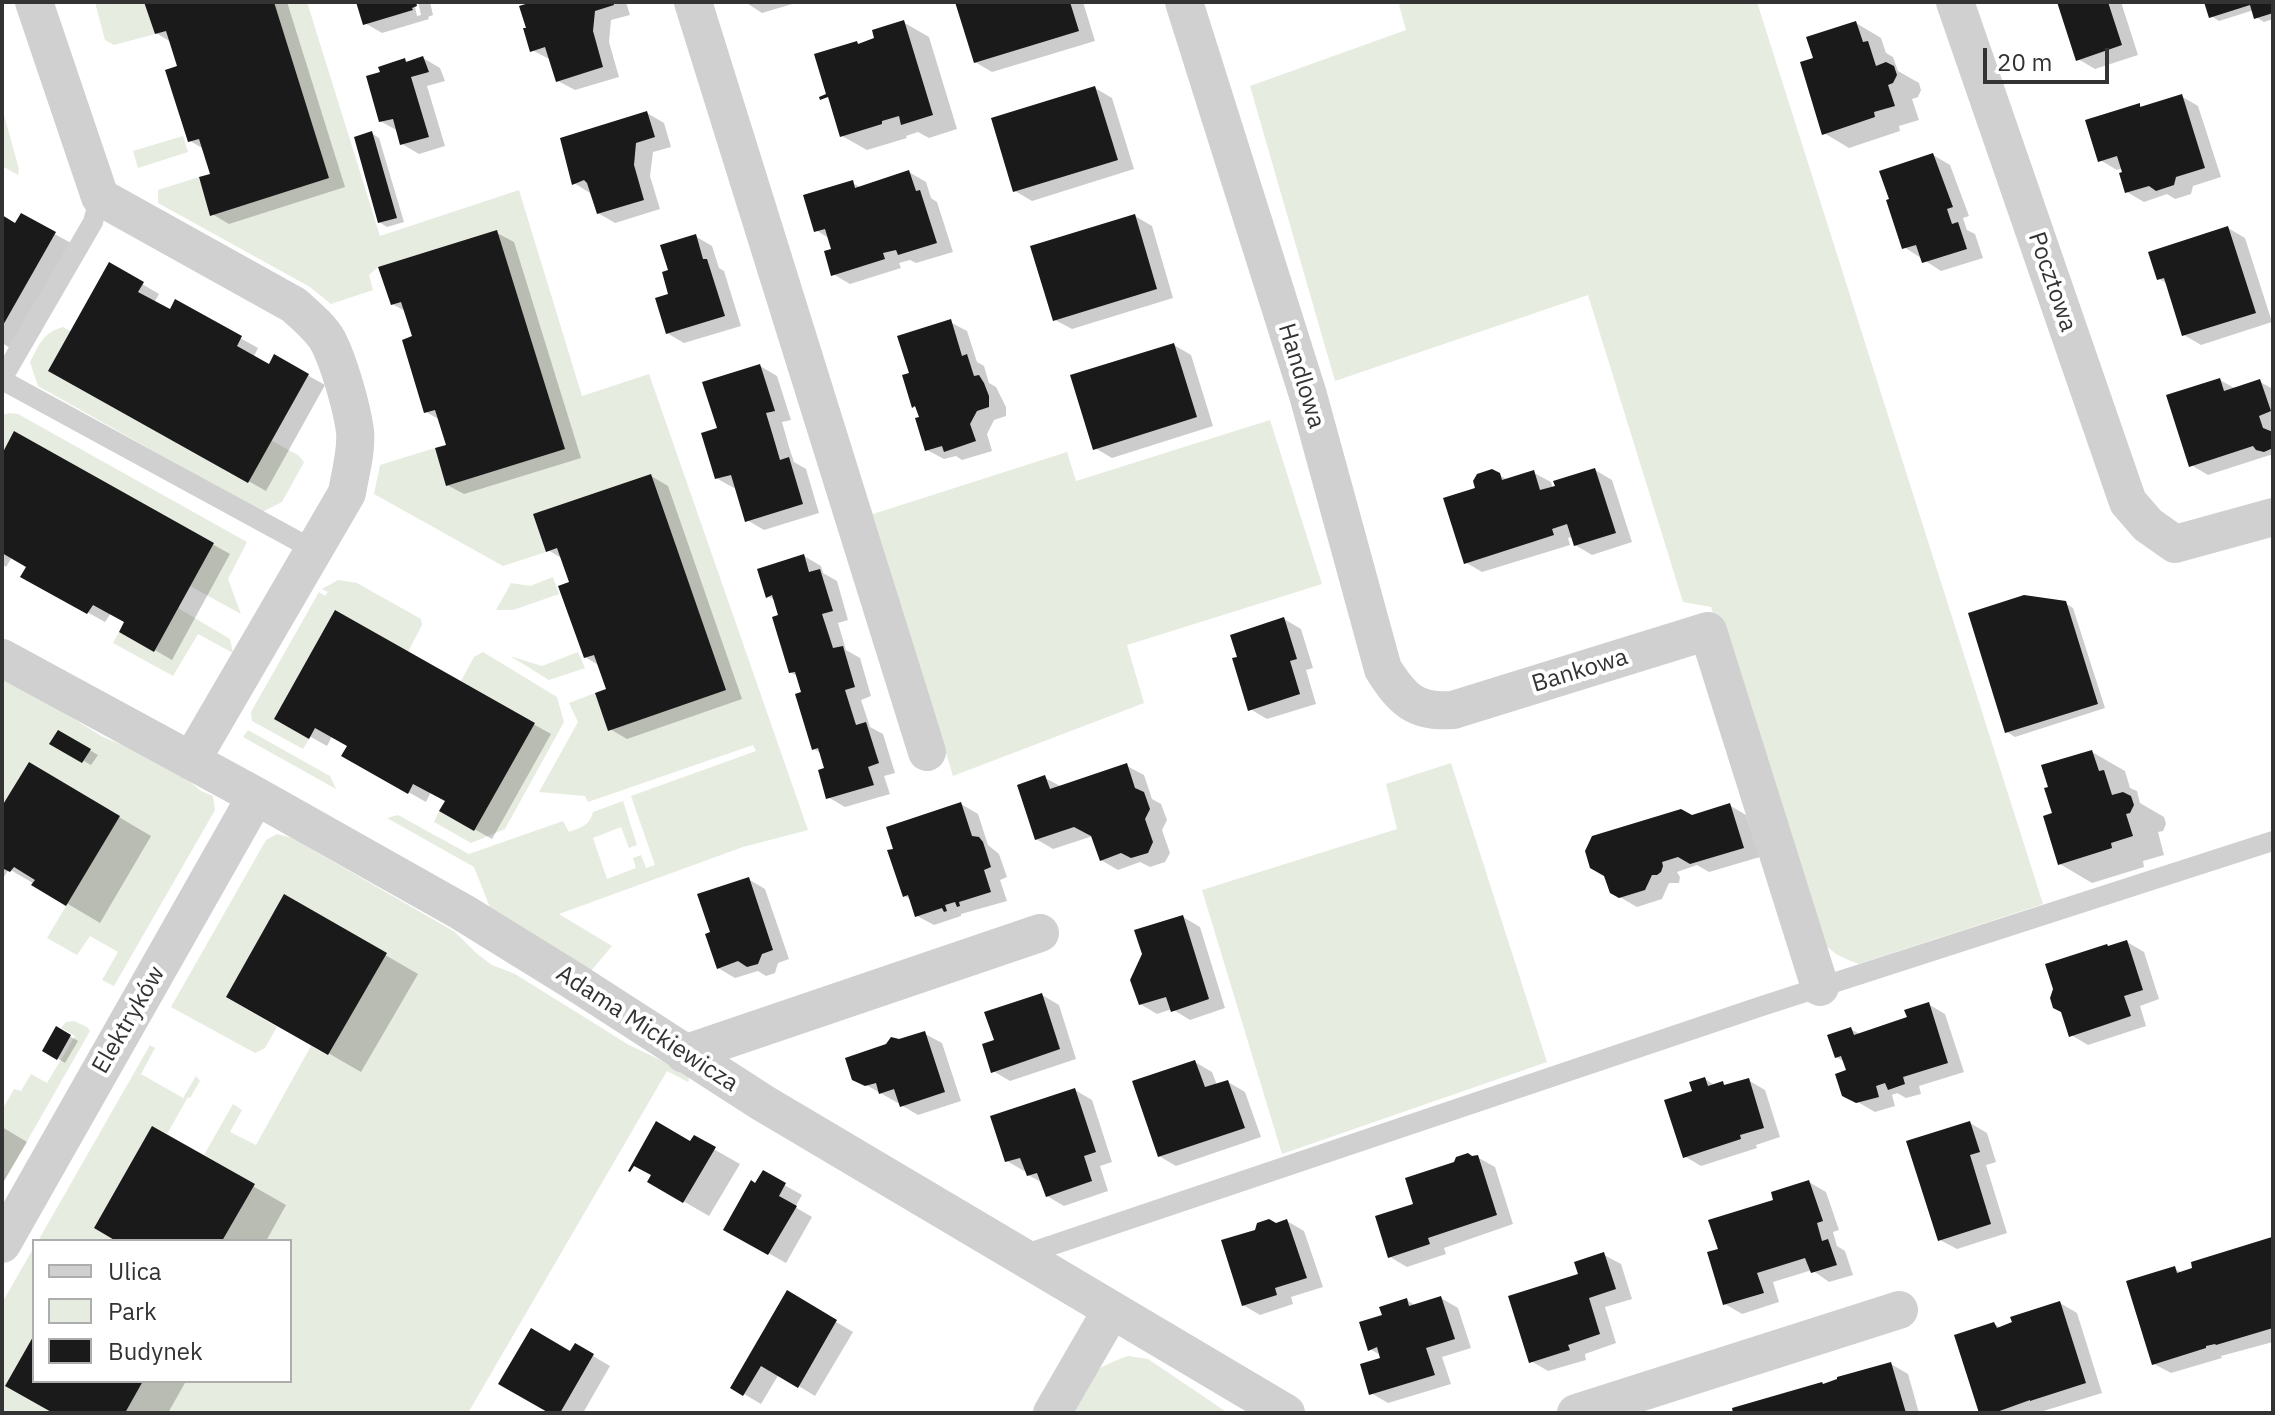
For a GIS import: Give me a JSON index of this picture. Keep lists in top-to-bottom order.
{
  "streets": {
    "street": [
      "Pocztowa",
      "Handlowa",
      "Bankowa",
      "Elektryków",
      "Adama Mickiewicza"
    ]
  },
  "crossings": [
    ["Handlowa", "Bankowa"],
    ["Elektryków", "Adama Mickiewicza"]
  ],
  "legend": ["Ulica", "Park", "Budynek"],
  "scale_bar": "20 m"
}
